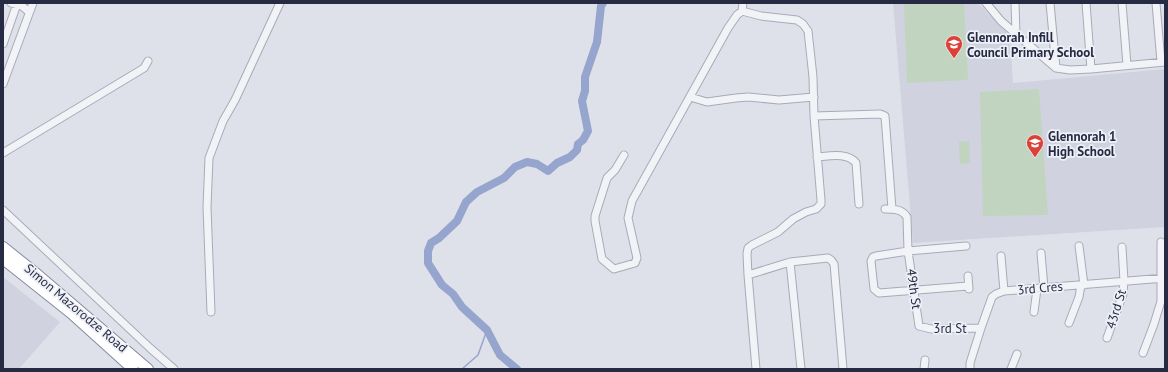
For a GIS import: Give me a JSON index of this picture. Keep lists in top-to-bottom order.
{
  "streets": {
    "highway": ["Simon Mazorodze Road"],
    "street": [
      "3rd Cres",
      "49th St",
      "43rd St",
      "3rd St"
    ]
  },
  "crossings": [
    ["3rd Cres", "43rd St"],
    ["3rd Cres", "3rd St"],
    ["49th St", "3rd St"]
  ],
  "places": {
    "school or university": ["Glennorah Infill Council Primary School", "Glennorah 1 High School"]
  }
}
